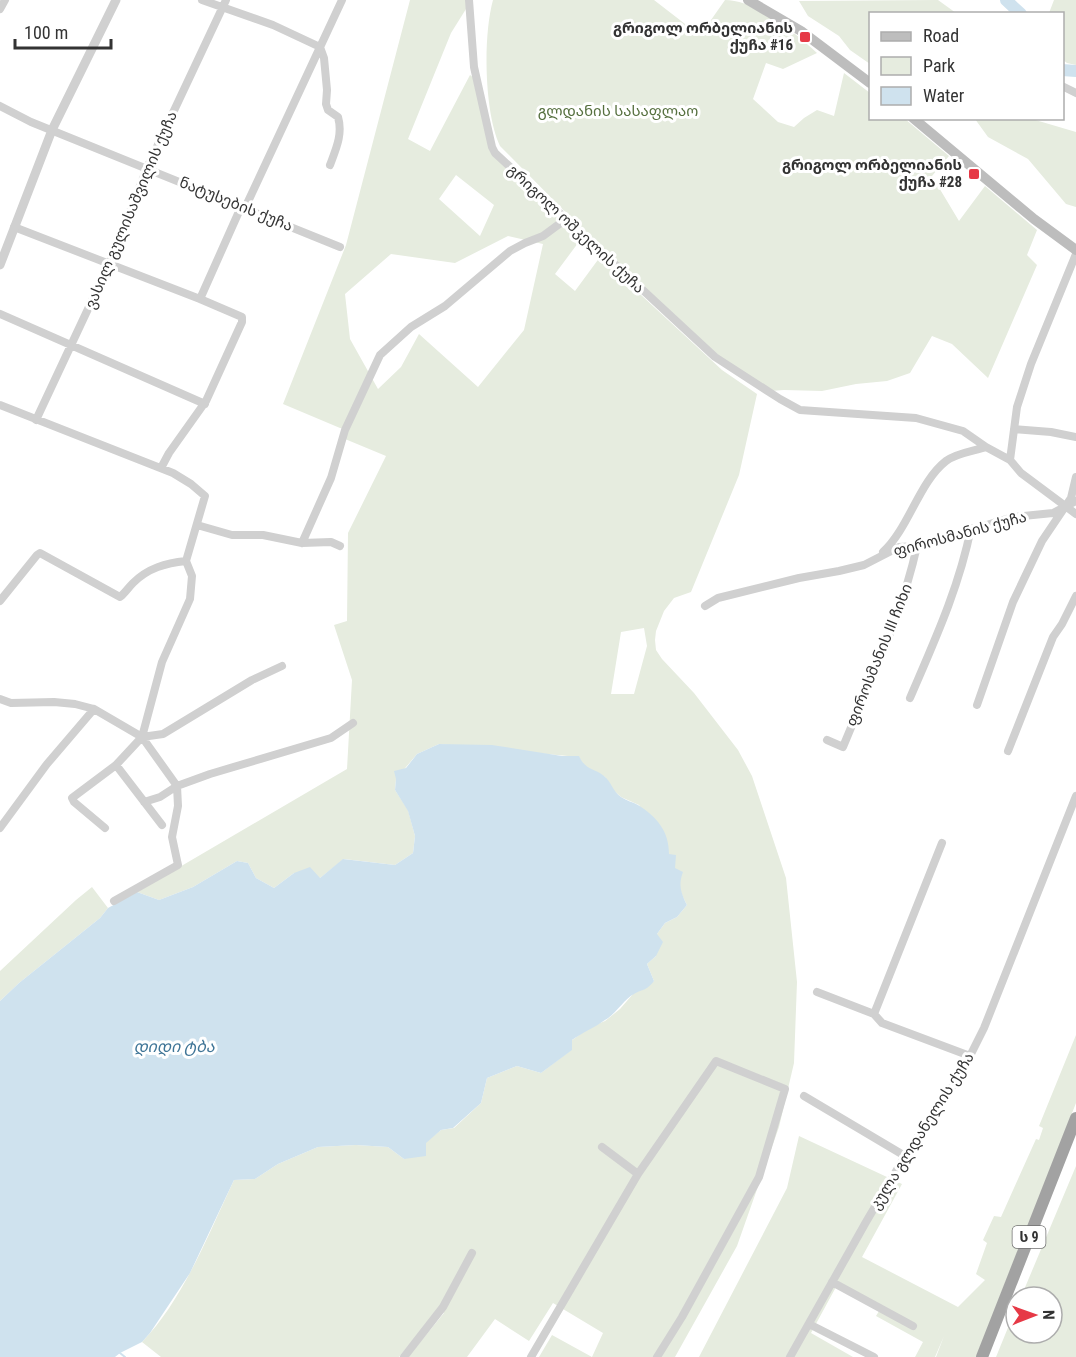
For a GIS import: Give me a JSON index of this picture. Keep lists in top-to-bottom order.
{
  "streets": {
    "highway": ["ს 9"],
    "street": [
      "ნატუსების ქუჩა",
      "ვასილ გულისაშვილის ქუჩა",
      "გრიგოლ ოშკელის ქუჩა",
      "ფიროსმანის ქუჩა",
      "ფიროსმანის III ჩიხი",
      "კულა გლდანელის ქუჩა"
    ]
  },
  "crossings": [
    ["ნატუსების ქუჩა", "ვასილ გულისაშვილის ქუჩა"],
    ["გრიგოლ ოშკელის ქუჩა", "ფიროსმანის ქუჩა"],
    ["ფიროსმანის ქუჩა", "ფიროსმანის III ჩიხი"]
  ],
  "water": ["დიდი ტბა"],
  "parks": ["გლდანის სასაფლაო"],
  "places": {
    "transit": ["გრიგოლ ორბელიანის ქუჩა #16", "გრიგოლ ორბელიანის ქუჩა #28"]
  },
  "legend": ["Road", "Park", "Water"],
  "scale_bar": "100 m",
  "north": "right"
}
